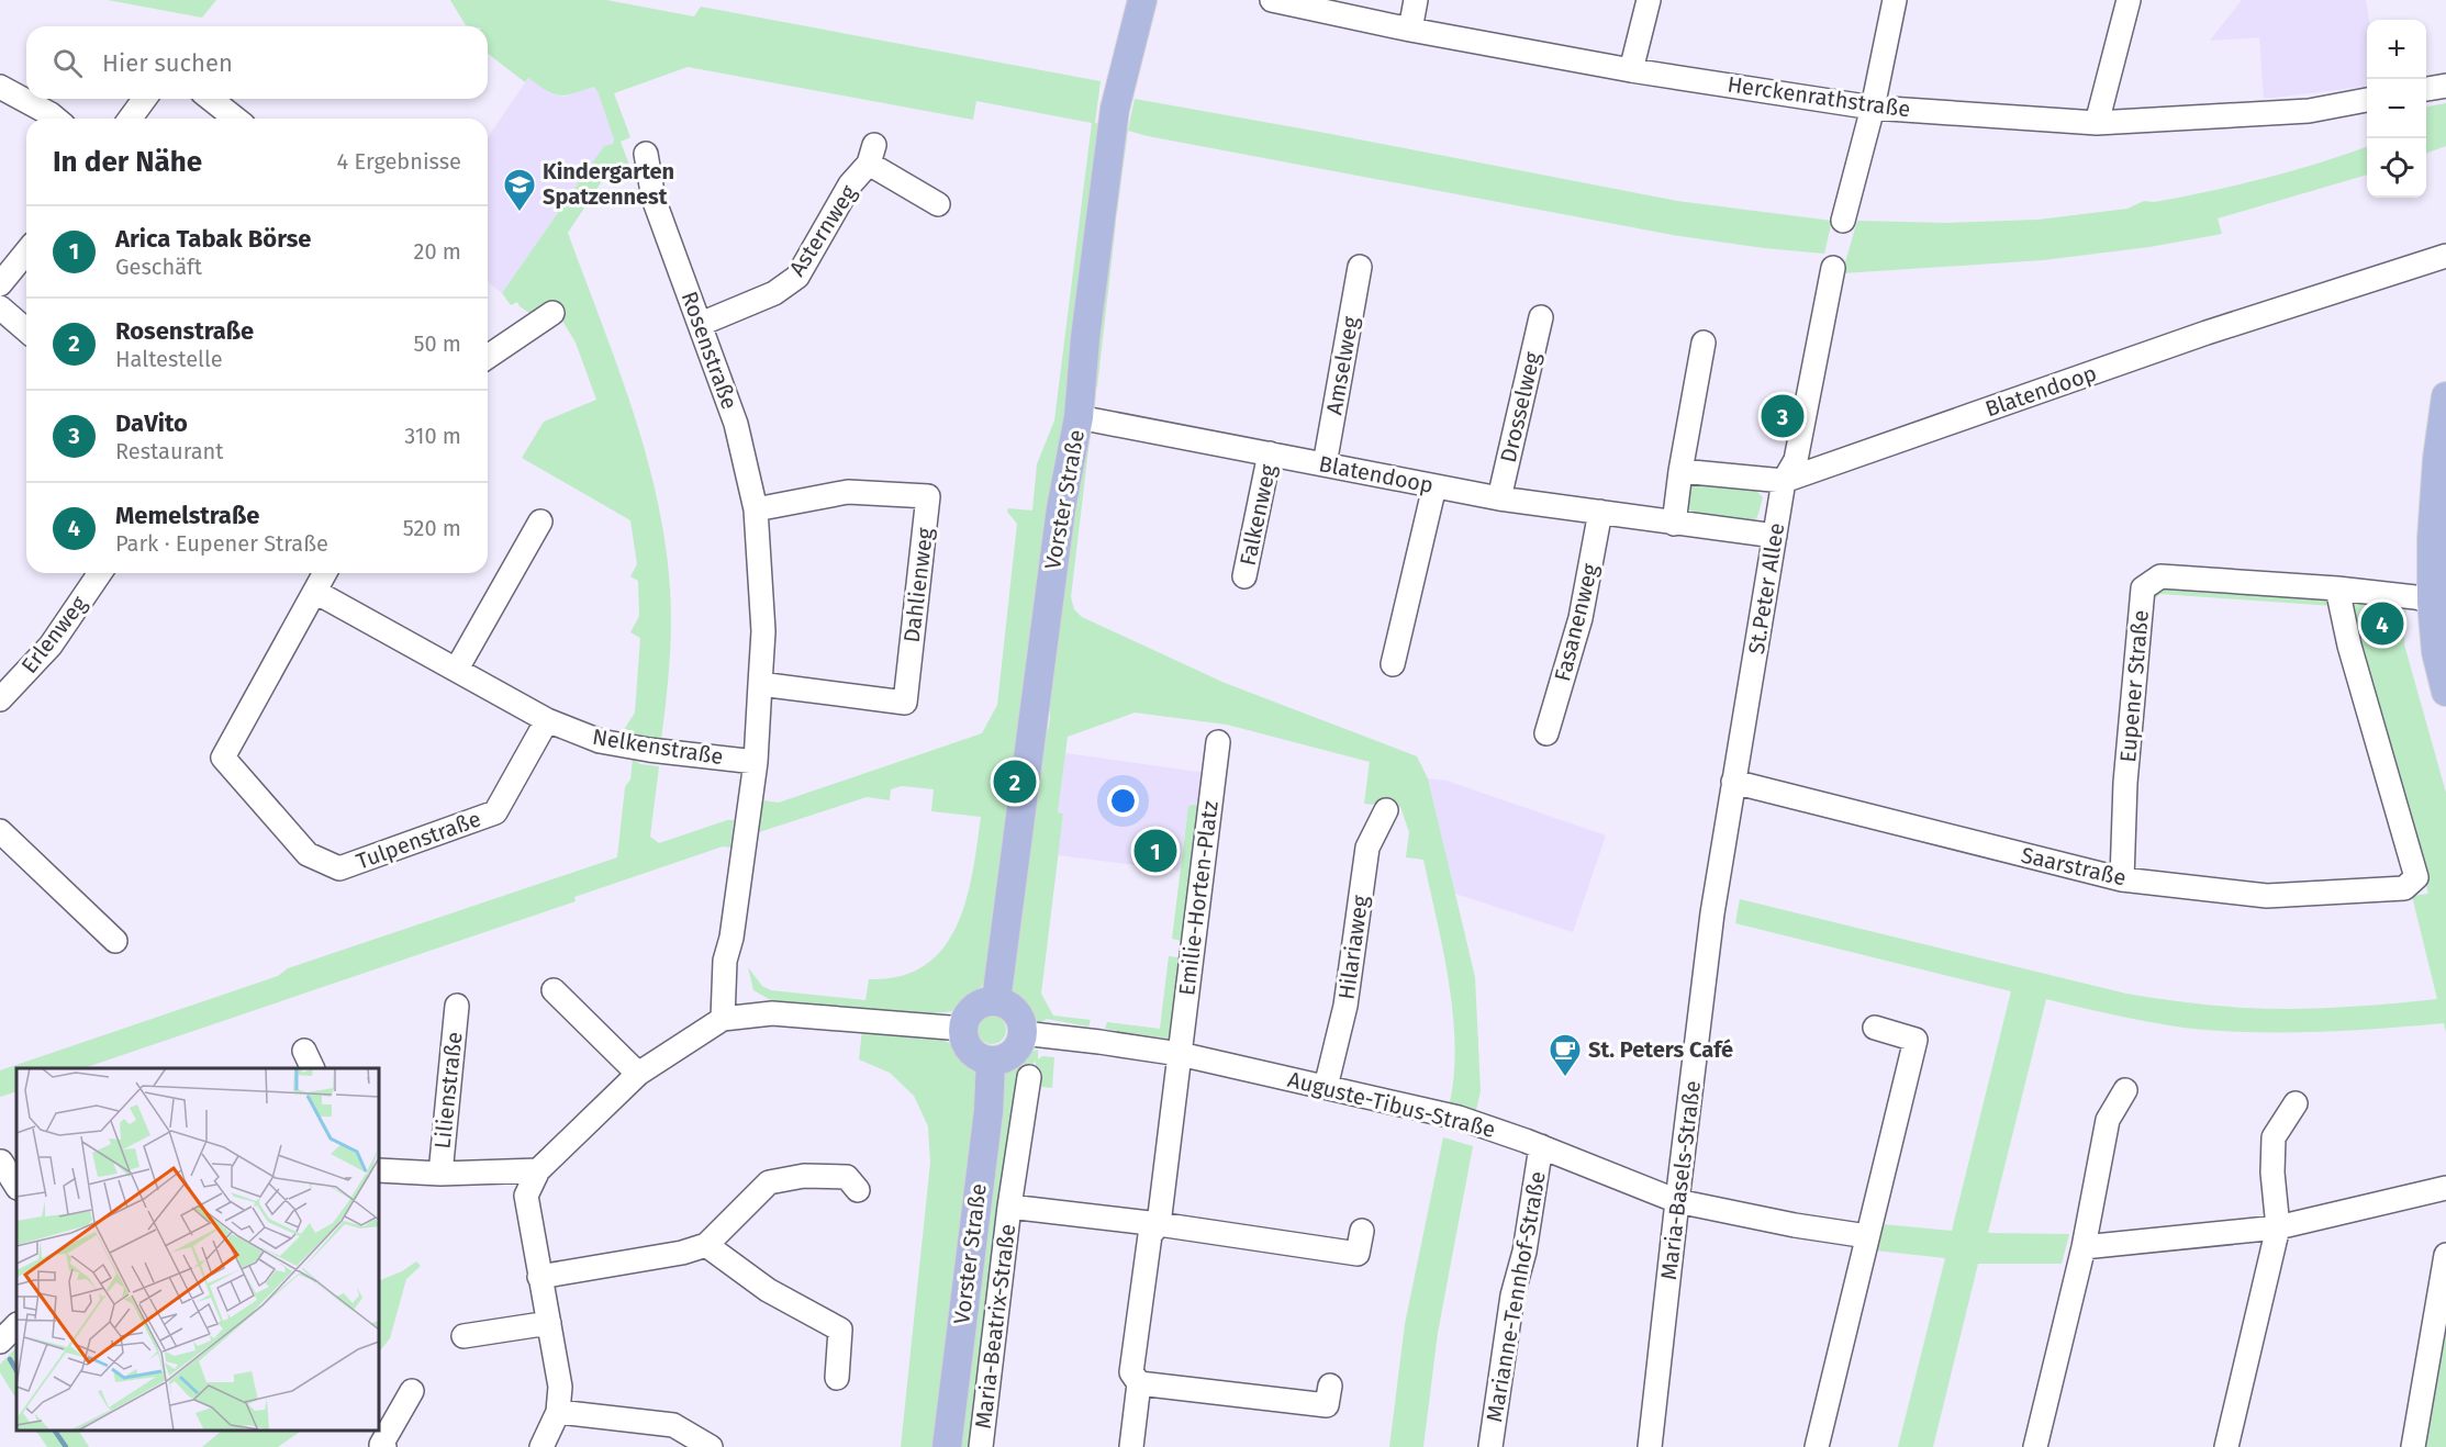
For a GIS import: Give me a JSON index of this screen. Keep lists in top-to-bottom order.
{
  "streets": {
    "main road": ["Vorster Straße"],
    "street": [
      "Herckenrathstraße",
      "Asternweg",
      "Rosenstraße",
      "Amselweg",
      "Blatendoop",
      "Drosselweg",
      "Falkenweg",
      "Dahlienweg",
      "St.Peter Allee",
      "Fasanenweg",
      "Erlenweg",
      "Eupener Straße",
      "Nelkenstraße",
      "Tulpenstraße",
      "Saarstraße",
      "Emilie-Horten-Platz",
      "Hilariaweg",
      "Lilienstraße",
      "Auguste-Tibus-Straße",
      "Maria-Basels-Straße",
      "Marianne-Tennhof-Straße",
      "Maria-Beatrix-Straße"
    ]
  },
  "crossings": [
    ["Asternweg", "Rosenstraße"],
    ["Rosenstraße", "Dahlienweg"],
    ["Rosenstraße", "Nelkenstraße"],
    ["Amselweg", "Blatendoop"],
    ["Blatendoop", "Drosselweg"],
    ["Blatendoop", "Vorster Straße"],
    ["Blatendoop", "Falkenweg"],
    ["Blatendoop", "St.Peter Allee"],
    ["Blatendoop", "Fasanenweg"],
    ["Vorster Straße", "Auguste-Tibus-Straße"],
    ["St.Peter Allee", "Saarstraße"],
    ["St.Peter Allee", "Maria-Basels-Straße"],
    ["Eupener Straße", "Saarstraße"],
    ["Nelkenstraße", "Tulpenstraße"],
    ["Emilie-Horten-Platz", "Auguste-Tibus-Straße"],
    ["Emilie-Horten-Platz", "Maria-Beatrix-Straße"],
    ["Hilariaweg", "Auguste-Tibus-Straße"],
    ["Auguste-Tibus-Straße", "Maria-Basels-Straße"],
    ["Auguste-Tibus-Straße", "Marianne-Tennhof-Straße"]
  ],
  "places": {
    "school or university": ["Kindergarten Spatzennest"],
    "cafe": ["St. Peters Café"]
  },
  "page": {
    "map_buttons": ["+", "−"],
    "search": "Hier suchen",
    "heading": ["In der Nähe", "4 Ergebnisse"],
    "list": [
      {
        "mark": "1",
        "name": "Arica Tabak Börse",
        "note": "Geschäft",
        "value": "20 m"
      },
      {
        "mark": "2",
        "name": "Rosenstraße",
        "note": "Haltestelle",
        "value": "50 m"
      },
      {
        "mark": "3",
        "name": "DaVito",
        "note": "Restaurant",
        "value": "310 m"
      },
      {
        "mark": "4",
        "name": "Memelstraße",
        "note": "Park · Eupener Straße",
        "value": "520 m"
      }
    ],
    "pins": [
      "3",
      "4",
      "2",
      "1"
    ]
  }
}
